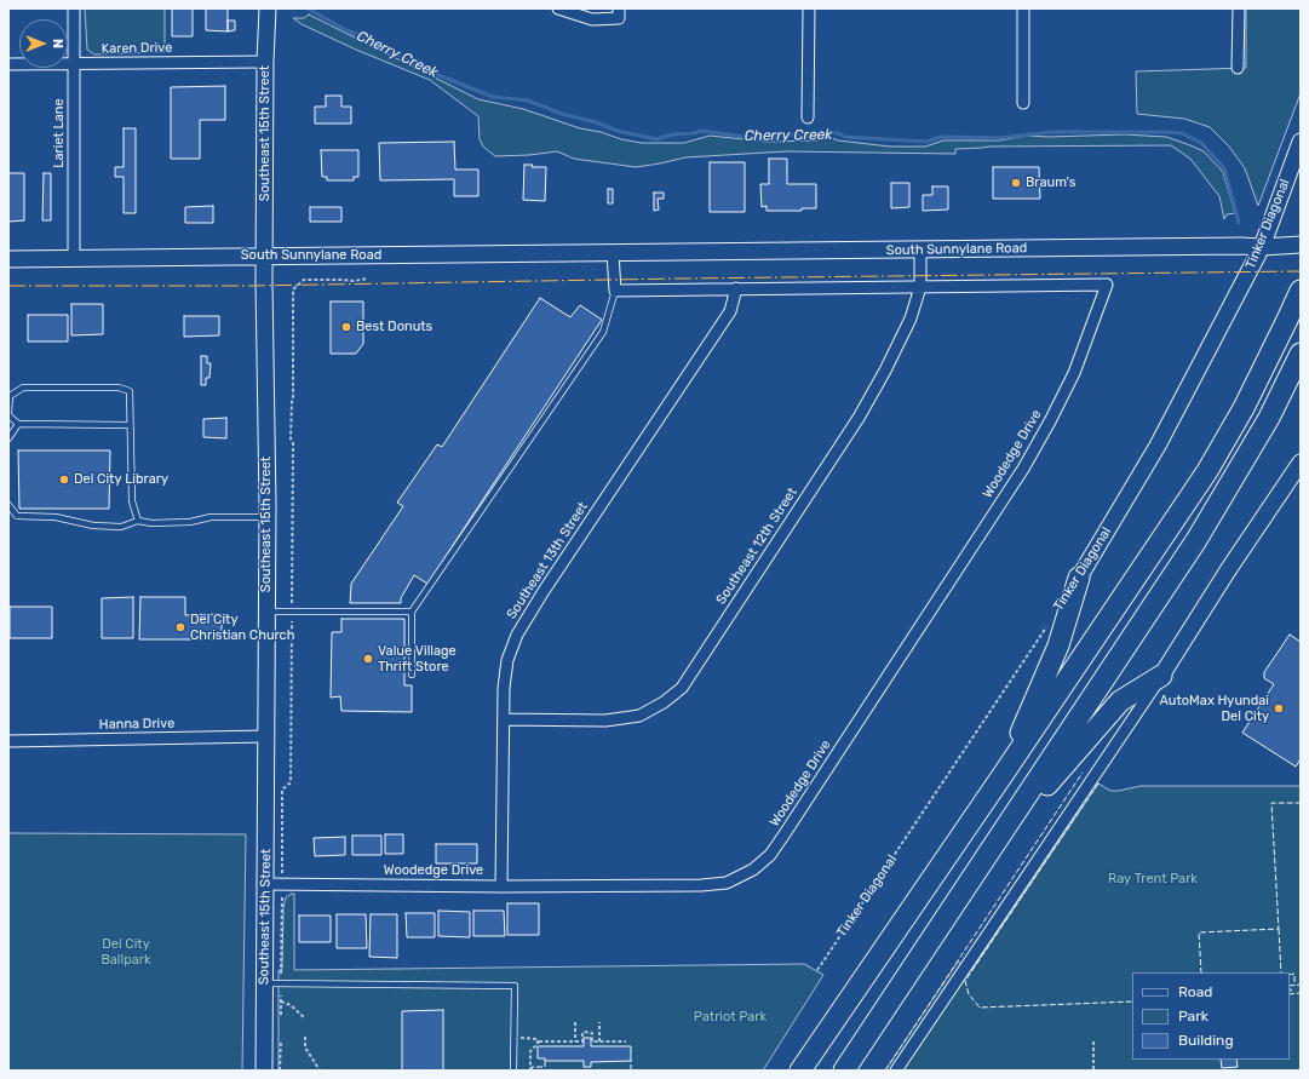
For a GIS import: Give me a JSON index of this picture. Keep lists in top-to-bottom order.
{
  "streets": {
    "main road": ["Southeast 15th Street", "Tinker Diagonal", "South Sunnylane Road"],
    "street": [
      "Karen Drive",
      "Lariet Lane",
      "Woodedge Drive",
      "Southeast 12th Street",
      "Southeast 13th Street",
      "Hanna Drive"
    ]
  },
  "crossings": [
    ["Karen Drive", "Lariet Lane"],
    ["Karen Drive", "Southeast 15th Street"],
    ["Lariet Lane", "South Sunnylane Road"],
    ["Southeast 15th Street", "South Sunnylane Road"],
    ["Southeast 15th Street", "Woodedge Drive"],
    ["Southeast 15th Street", "Hanna Drive"],
    ["Tinker Diagonal", "South Sunnylane Road"],
    ["South Sunnylane Road", "Southeast 12th Street"],
    ["Woodedge Drive", "Southeast 12th Street"],
    ["Woodedge Drive", "Southeast 13th Street"],
    ["Southeast 12th Street", "Southeast 13th Street"]
  ],
  "water": ["Cherry Creek"],
  "parks": ["Ray Trent Park", "Del City Ballpark", "Patriot Park"],
  "places": [
    "Braum's",
    "Best Donuts",
    "Del City Library",
    "Del City Christian Church",
    "Value Village Thrift Store",
    "AutoMax Hyundai Del City"
  ],
  "legend": ["Road", "Park", "Building"],
  "north": "right"
}
